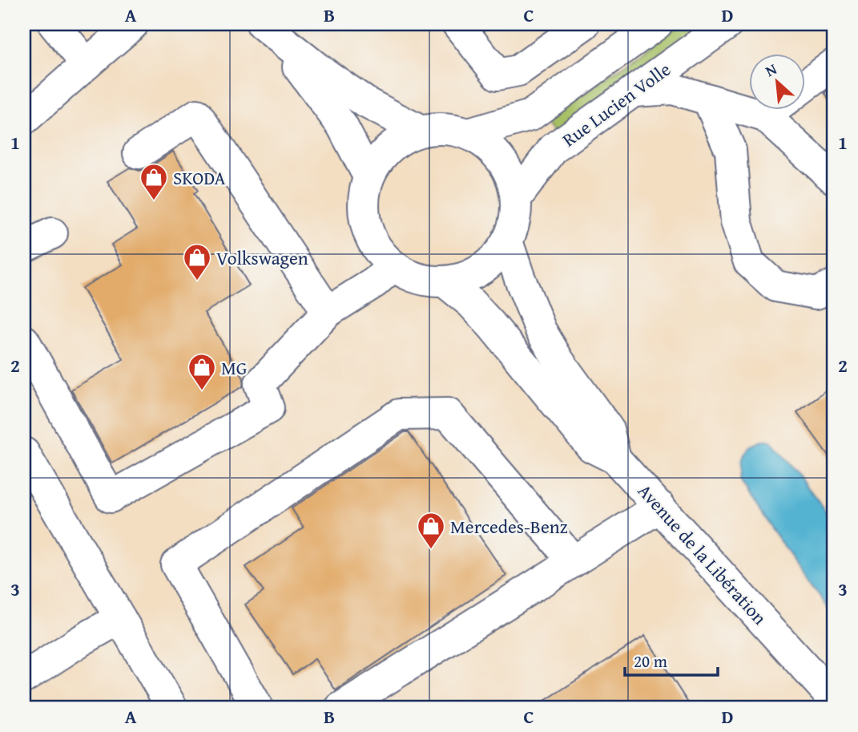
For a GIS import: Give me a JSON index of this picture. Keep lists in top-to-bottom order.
{
  "streets": {
    "main road": ["Rue Lucien Volle", "Avenue de la Libération"]
  },
  "crossings": [
    ["Rue Lucien Volle", "Avenue de la Libération"]
  ],
  "places": {
    "shop": [
      "SKODA",
      "Volkswagen",
      "MG",
      "Mercedes-Benz"
    ]
  },
  "scale_bar": "20 m",
  "north": "top left",
  "grid": {
    "columns": [
      "A",
      "B",
      "C",
      "D"
    ],
    "rows": ["1", "2", "3"]
  }
}
